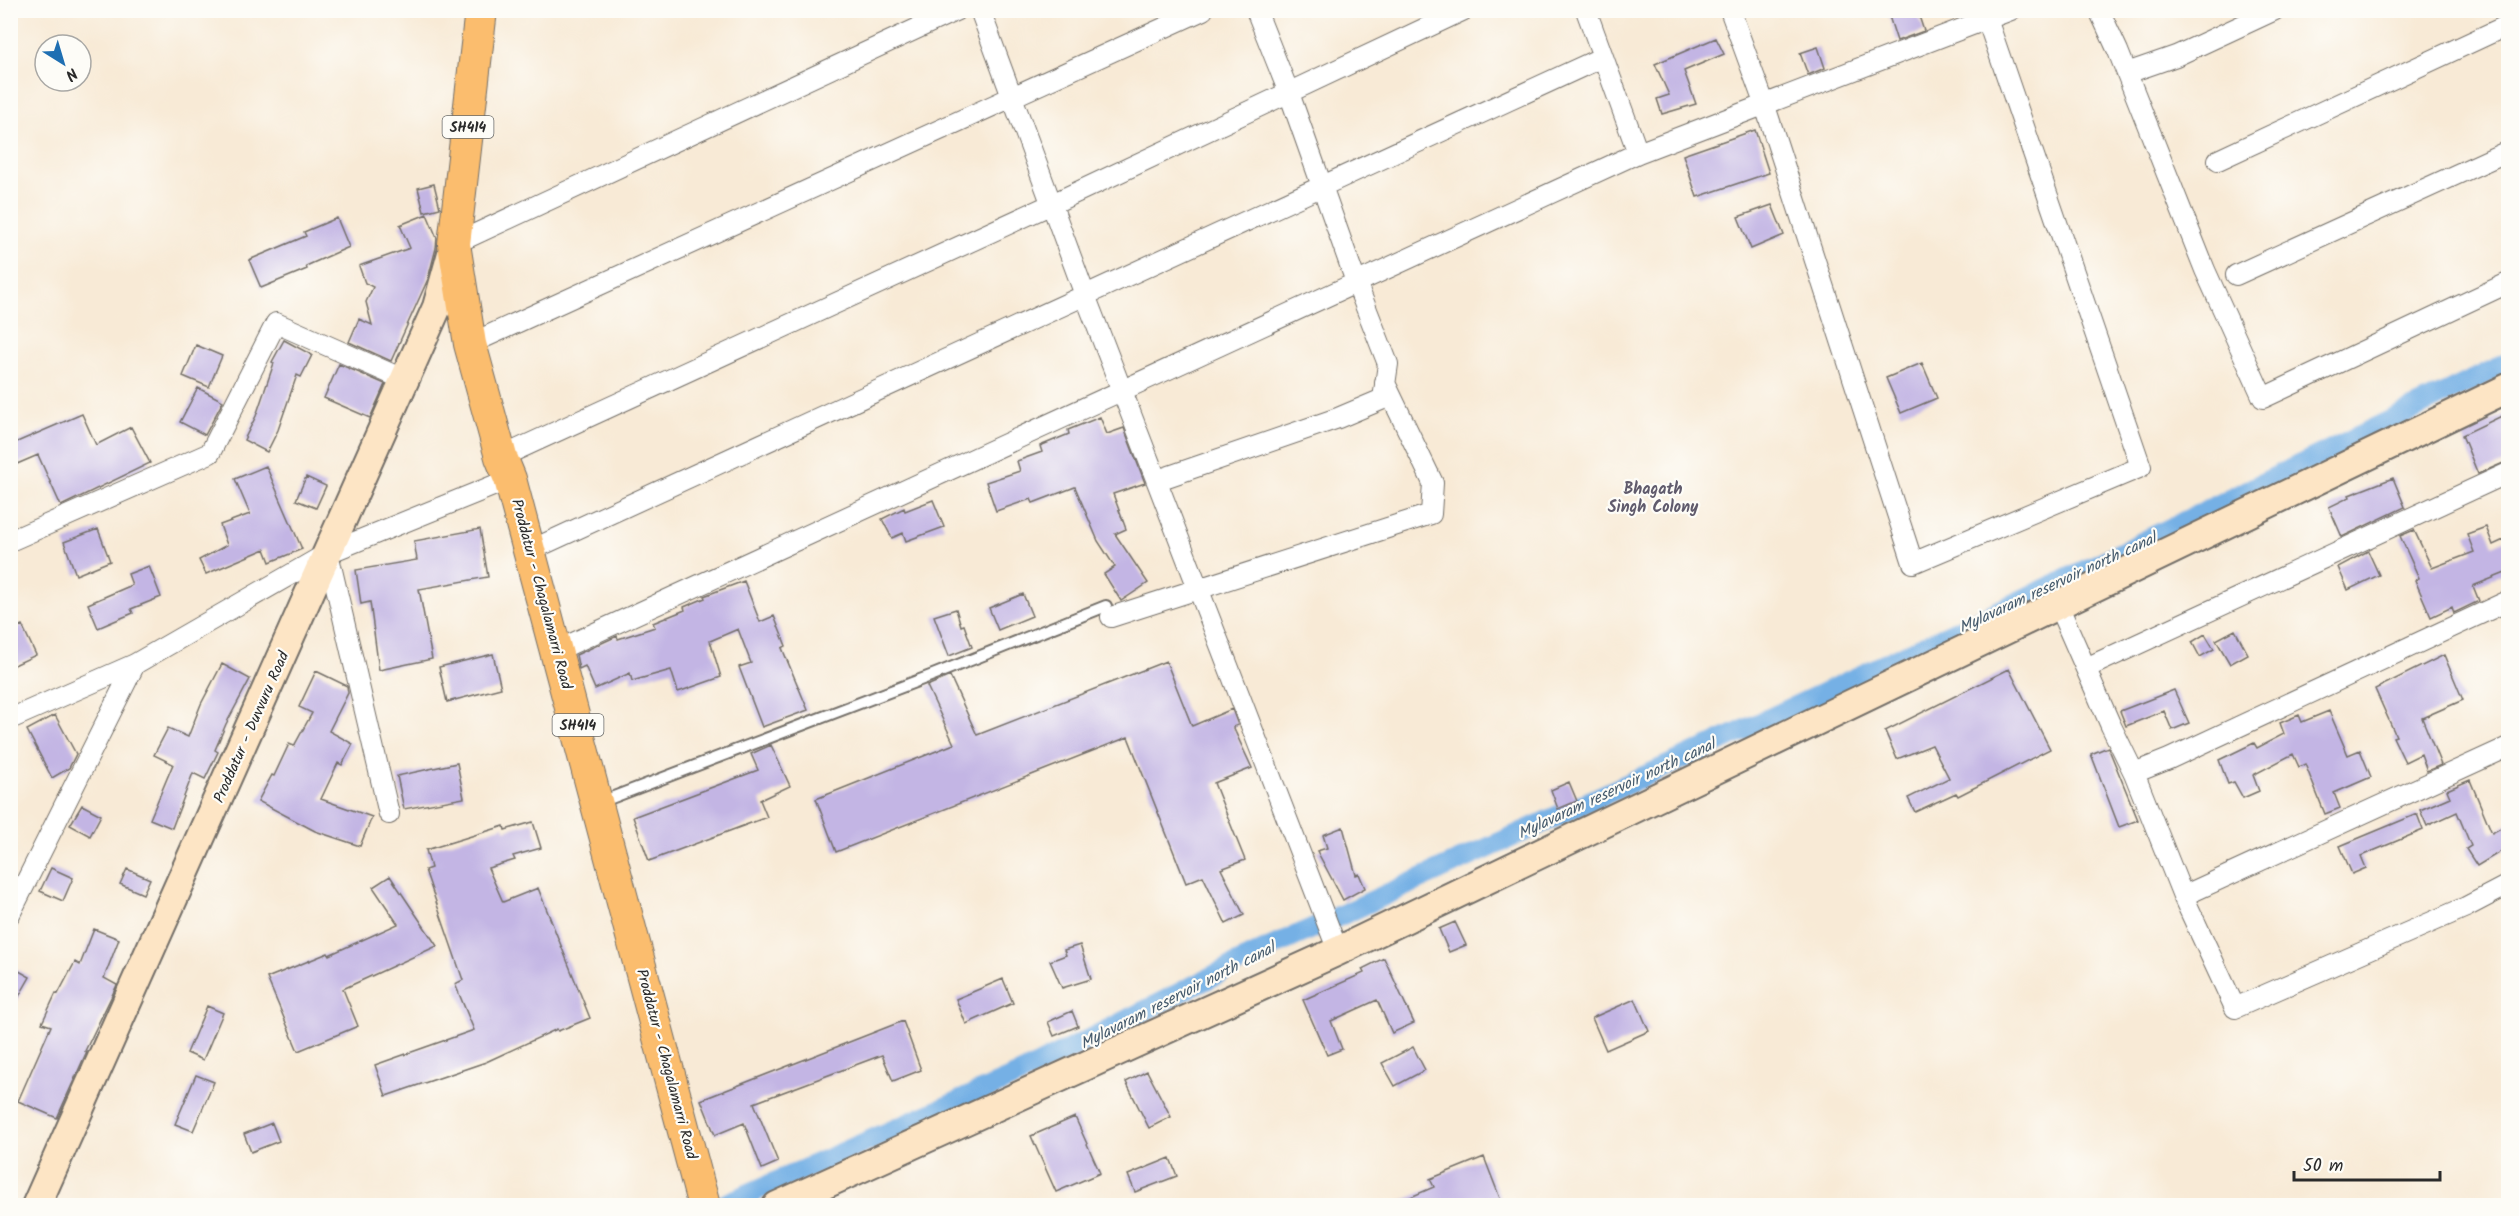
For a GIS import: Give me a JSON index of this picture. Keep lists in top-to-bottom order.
{
  "streets": {
    "main road": ["SH414", "Proddatur - Chagalamarri Road", "Proddatur - Duvvuru Road"]
  },
  "crossings": [
    ["Proddatur - Chagalamarri Road", "Proddatur - Duvvuru Road"]
  ],
  "districts": ["Bhagath Singh Colony"],
  "water": ["Mylavaram reservoir north canal"],
  "scale_bar": "50 m",
  "north": "bottom right"
}
